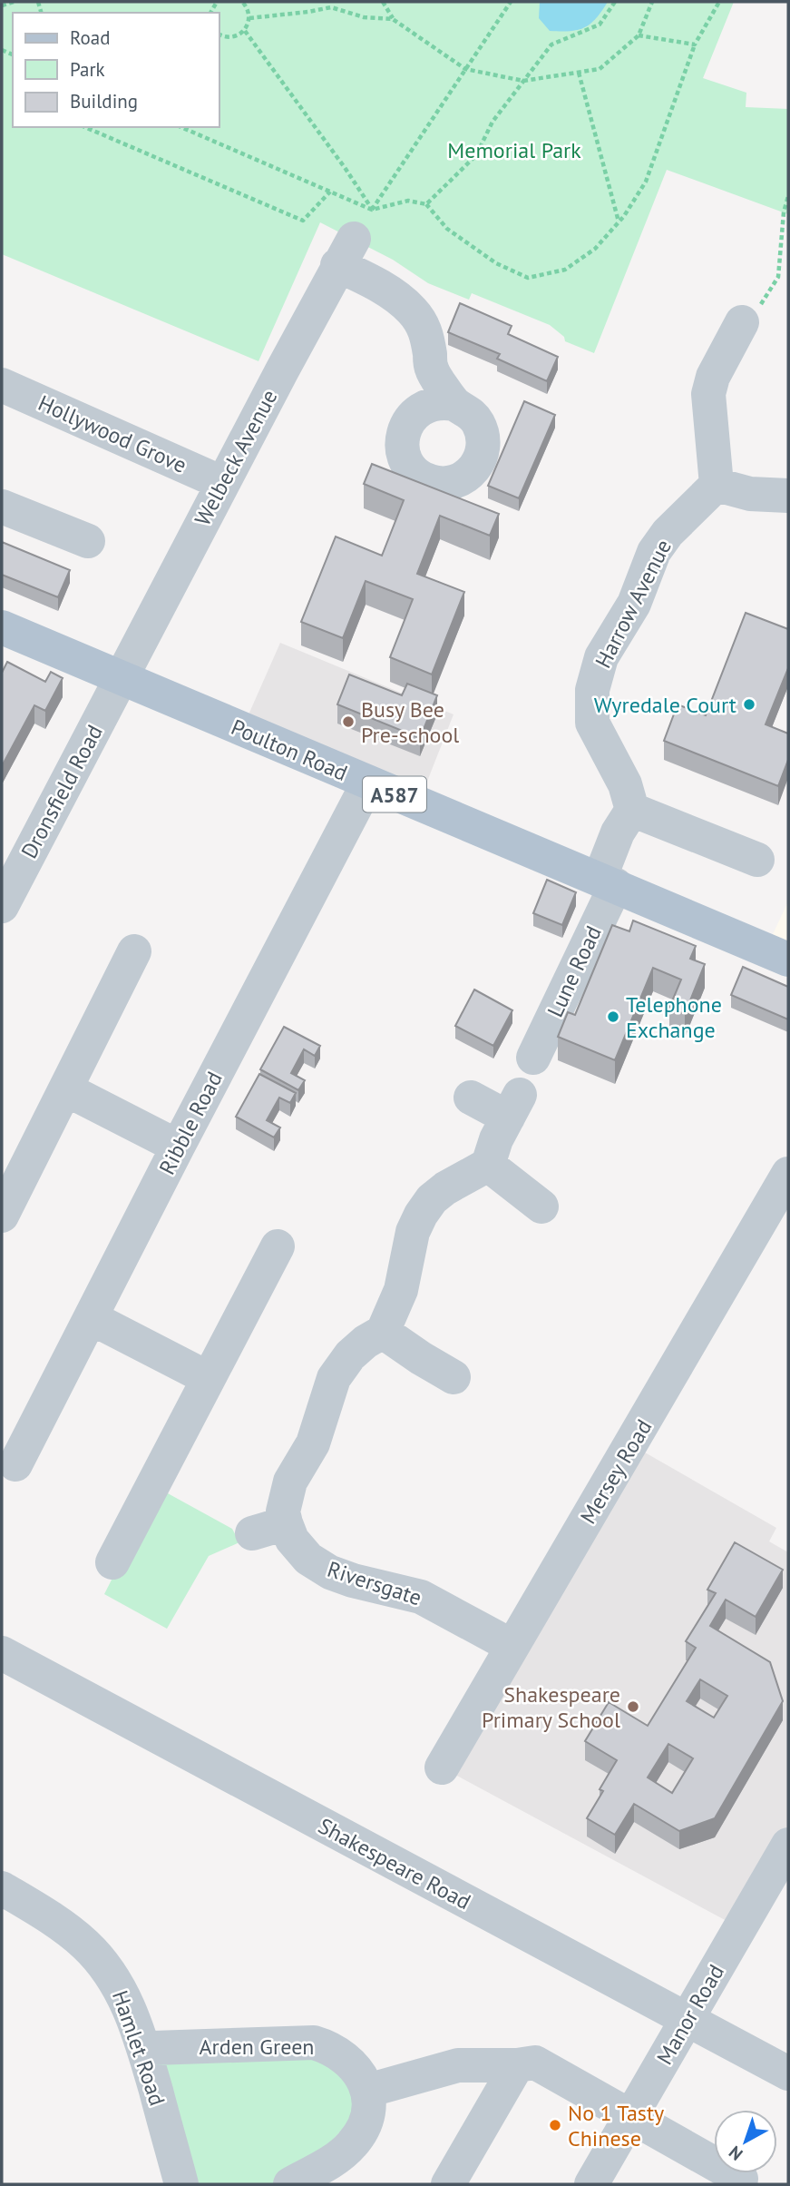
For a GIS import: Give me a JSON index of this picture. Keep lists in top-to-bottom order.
{
  "streets": {
    "main road": ["Poulton Road", "A587"],
    "street": [
      "Hollywood Grove",
      "Welbeck Avenue",
      "Harrow Avenue",
      "Dronsfield Road",
      "Lune Road",
      "Ribble Road",
      "Mersey Road",
      "Riversgate",
      "Shakespeare Road",
      "Manor Road",
      "Arden Green",
      "Hamlet Road"
    ]
  },
  "crossings": [
    ["Hollywood Grove", "Welbeck Avenue"],
    ["Welbeck Avenue", "Poulton Road"],
    ["Welbeck Avenue", "Dronsfield Road"],
    ["Poulton Road", "Dronsfield Road"],
    ["Poulton Road", "Lune Road"],
    ["Poulton Road", "Ribble Road"],
    ["Mersey Road", "Riversgate"],
    ["Shakespeare Road", "Manor Road"],
    ["Arden Green", "Hamlet Road"]
  ],
  "parks": ["Memorial Park"],
  "places": [
    "Wyredale Court",
    "Busy Bee Pre-school",
    "Telephone Exchange",
    "Shakespeare Primary School",
    "No 1 Tasty Chinese"
  ],
  "legend": ["Road", "Park", "Building"],
  "north": "bottom left"
}
